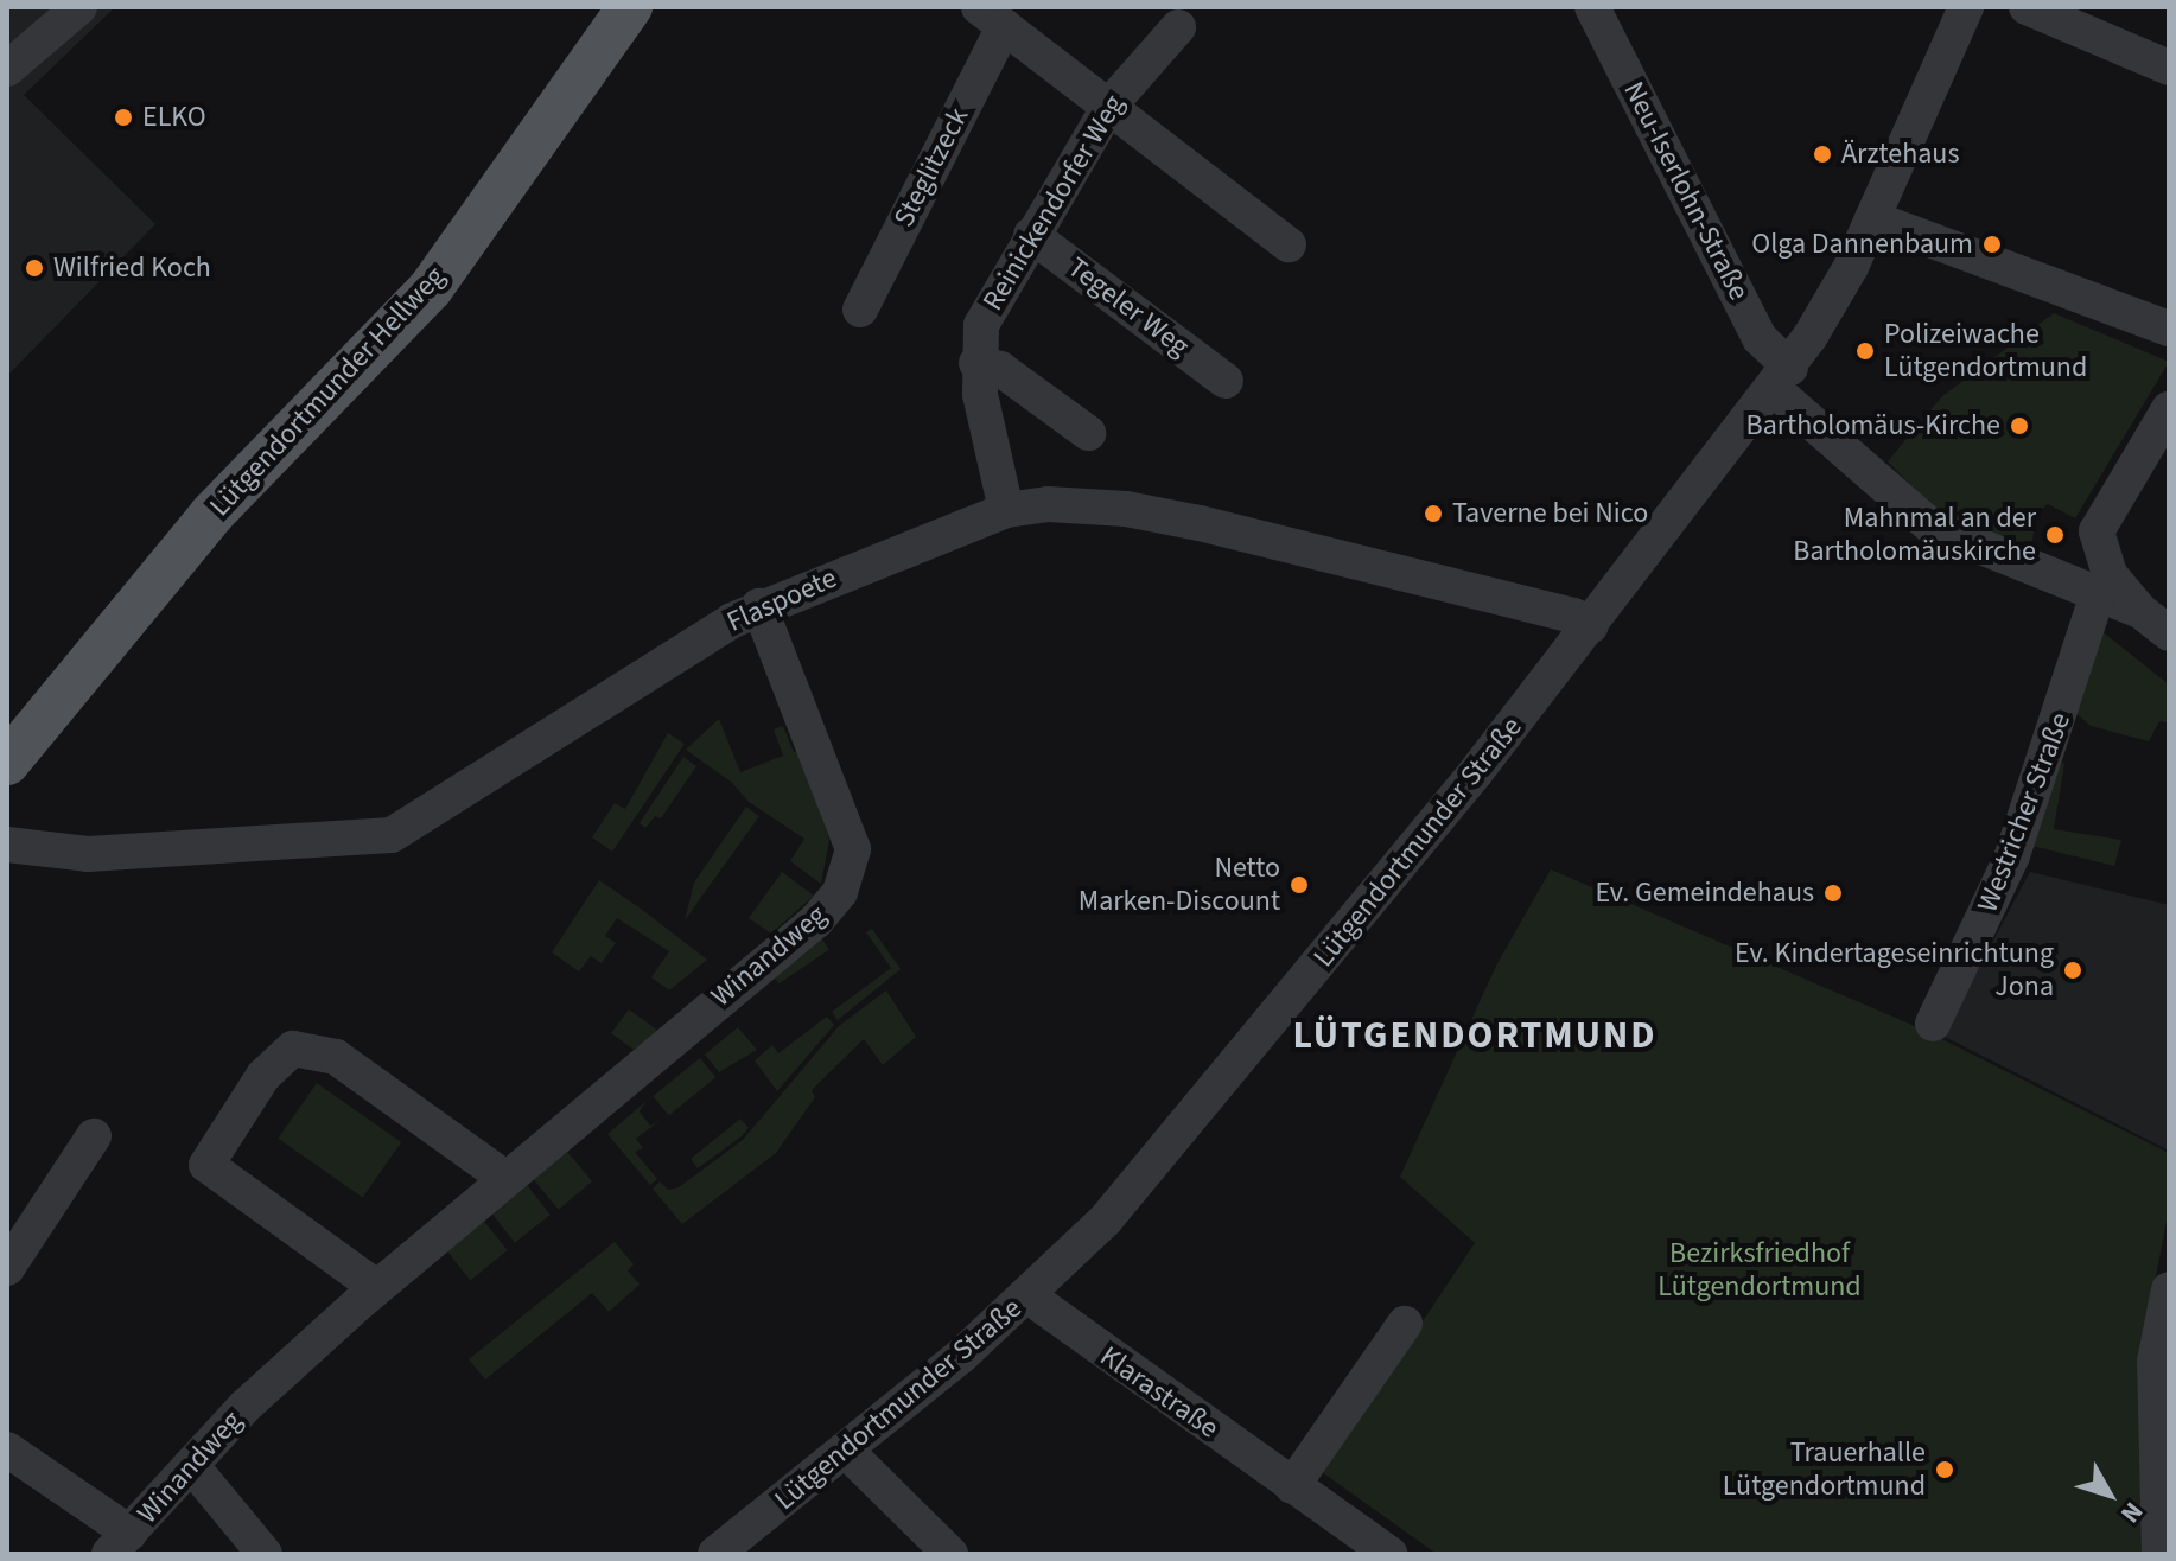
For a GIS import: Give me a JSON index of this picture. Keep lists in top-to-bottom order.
{
  "streets": {
    "main road": ["Lütgendortmunder Hellweg"],
    "street": [
      "Steglitzeck",
      "Neu-Iserlohn-Straße",
      "Reinickendorfer Weg",
      "Tegeler Weg",
      "Flaspoete",
      "Westricher Straße",
      "Lütgendortmunder Straße",
      "Winandweg",
      "Klarastraße"
    ]
  },
  "crossings": [
    ["Steglitzeck", "Reinickendorfer Weg"],
    ["Neu-Iserlohn-Straße", "Lütgendortmunder Straße"],
    ["Reinickendorfer Weg", "Tegeler Weg"],
    ["Reinickendorfer Weg", "Flaspoete"],
    ["Flaspoete", "Lütgendortmunder Straße"],
    ["Flaspoete", "Winandweg"],
    ["Lütgendortmunder Straße", "Klarastraße"]
  ],
  "districts": ["LÜTGENDORTMUND"],
  "parks": ["Bezirksfriedhof Lütgendortmund"],
  "places": [
    "ELKO",
    "Ärztehaus",
    "Olga Dannenbaum",
    "Wilfried Koch",
    "Polizeiwache Lütgendortmund",
    "Bartholomäus-Kirche",
    "Taverne bei Nico",
    "Mahnmal an der Bartholomäuskirche",
    "Netto Marken-Discount",
    "Ev. Gemeindehaus",
    "Ev. Kindertageseinrichtung Jona",
    "Trauerhalle Lütgendortmund"
  ],
  "north": "bottom right"
}
